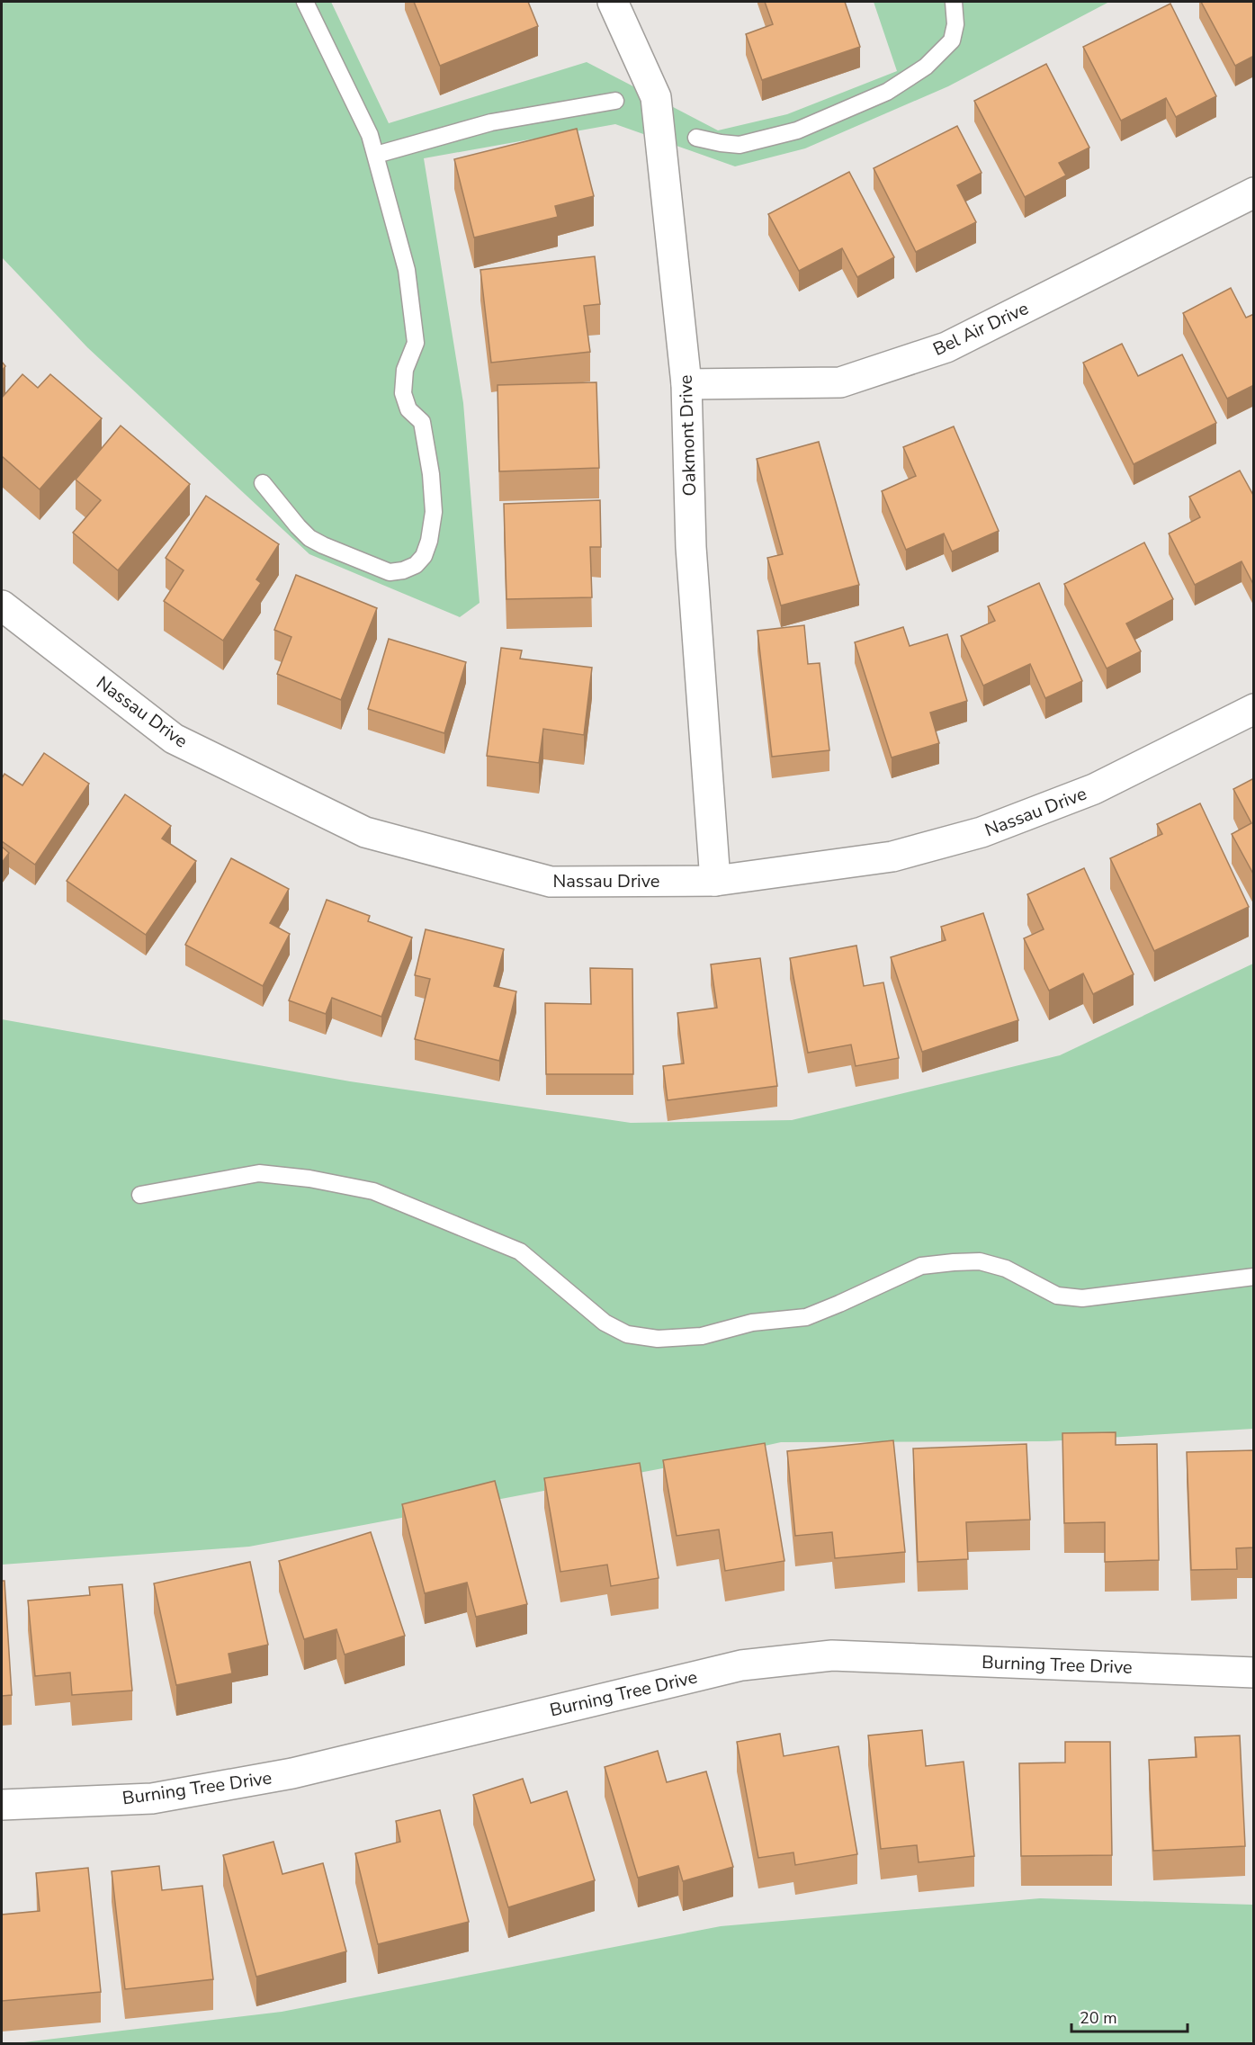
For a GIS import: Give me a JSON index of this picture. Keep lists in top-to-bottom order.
{
  "streets": {
    "street": [
      "Bel Air Drive",
      "Oakmont Drive",
      "Nassau Drive",
      "Burning Tree Drive"
    ]
  },
  "crossings": [
    ["Bel Air Drive", "Oakmont Drive"],
    ["Oakmont Drive", "Nassau Drive"]
  ],
  "scale_bar": "20 m"
}
